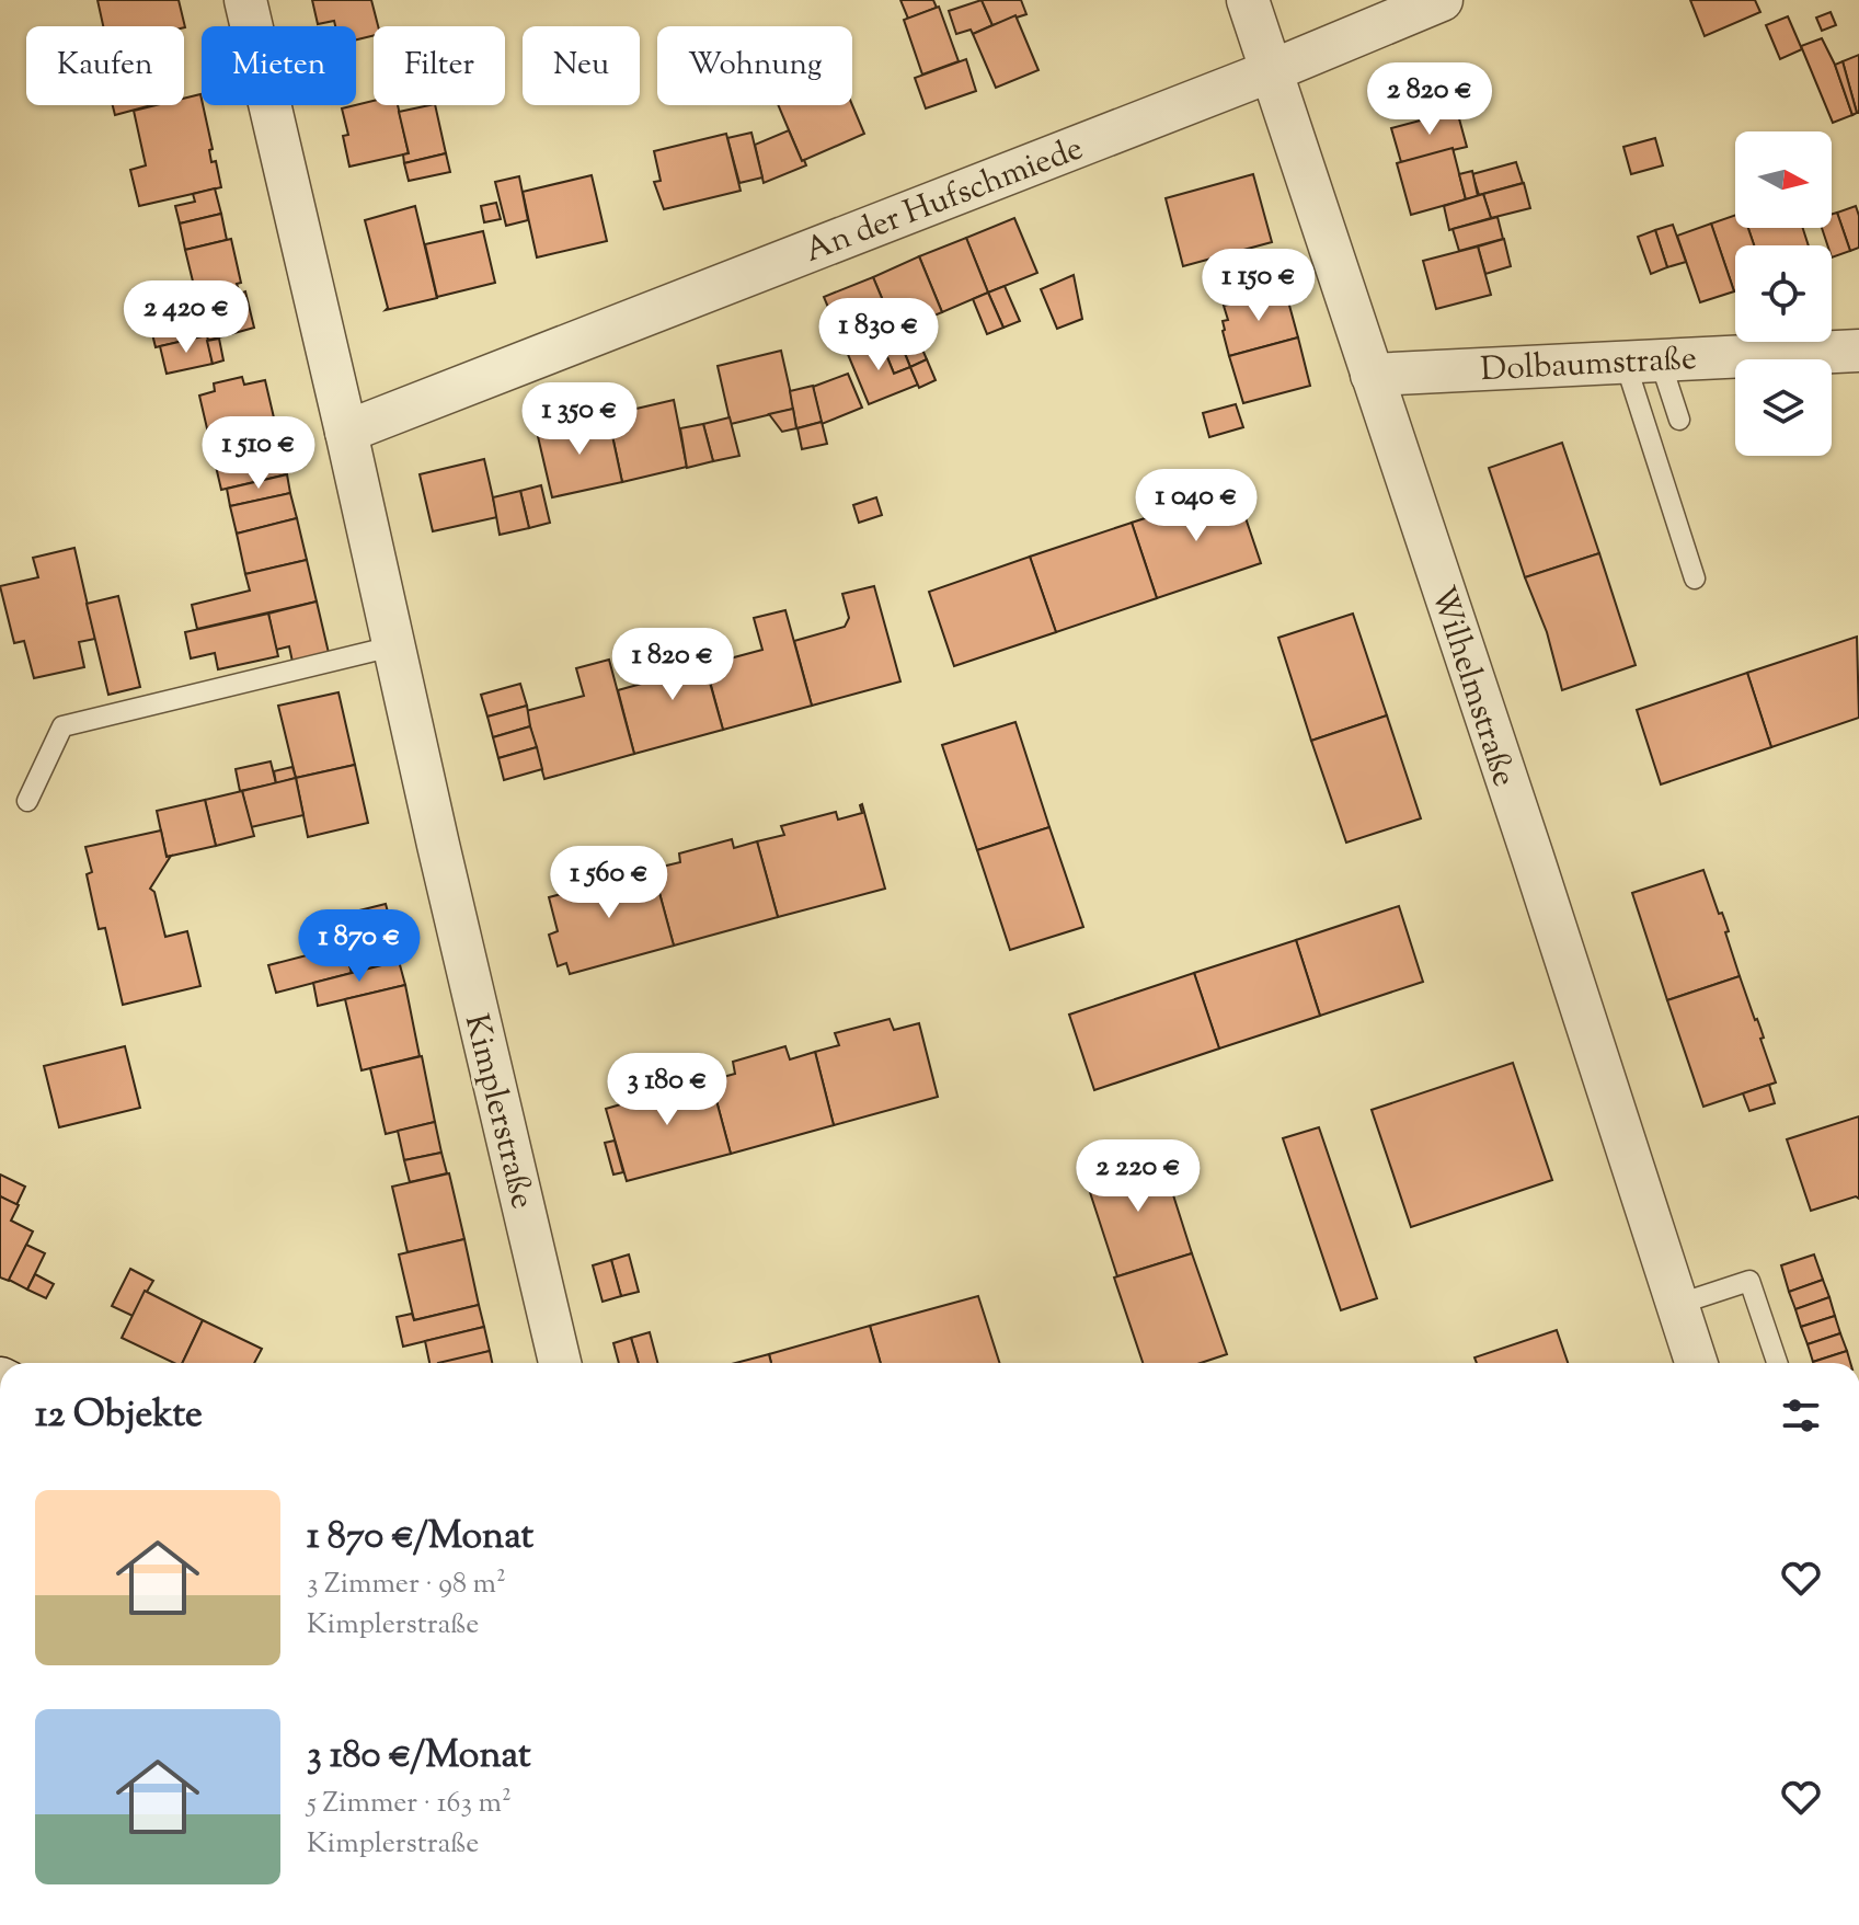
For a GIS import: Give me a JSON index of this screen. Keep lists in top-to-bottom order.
{
  "streets": {
    "street": [
      "An der Hufschmiede",
      "Dolbaumstraße",
      "Wilhelmstraße",
      "Kimplerstraße"
    ]
  },
  "crossings": [
    ["An der Hufschmiede", "Wilhelmstraße"],
    ["An der Hufschmiede", "Kimplerstraße"],
    ["Dolbaumstraße", "Wilhelmstraße"]
  ],
  "north": "right",
  "page": {
    "chip": [
      "Kaufen",
      "Mieten",
      "Filter",
      "Neu",
      "Wohnung"
    ],
    "price": [
      "2 820 €",
      "1 150 €",
      "2 420 €",
      "1 830 €",
      "1 350 €",
      "1 510 €",
      "1 040 €",
      "1 820 €",
      "1 560 €",
      "1 870 €",
      "3 180 €",
      "2 220 €"
    ],
    "heading": "12 Objekte",
    "list": [
      {
        "name": "1 870 €/Monat",
        "note": "3 Zimmer · 98 m² · Kimplerstraße"
      },
      {
        "name": "3 180 €/Monat",
        "note": "5 Zimmer · 163 m² · Kimplerstraße"
      }
    ]
  }
}
